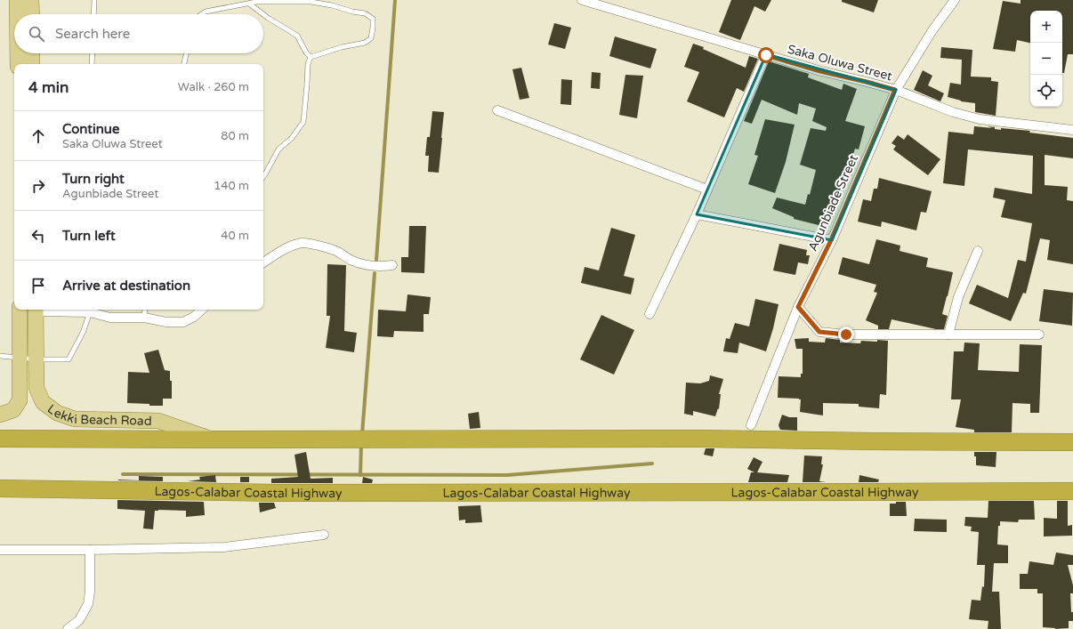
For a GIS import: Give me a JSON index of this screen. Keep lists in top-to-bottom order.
{
  "streets": {
    "highway": ["Lagos-Calabar Coastal Highway"],
    "main road": ["Lekki Beach Road"],
    "street": ["Saka Oluwa Street", "Agunbiade Street"]
  },
  "crossings": [
    ["Saka Oluwa Street", "Agunbiade Street"]
  ],
  "page": {
    "map_buttons": ["+", "−"],
    "search": "Search here",
    "heading": ["4 min", "Walk · 260 m"],
    "list": [
      ["Continue", "Saka Oluwa Street", "80 m"],
      ["Turn right", "Agunbiade Street", "140 m"],
      ["Turn left", "40 m"],
      "Arrive at destination"
    ]
  }
}
